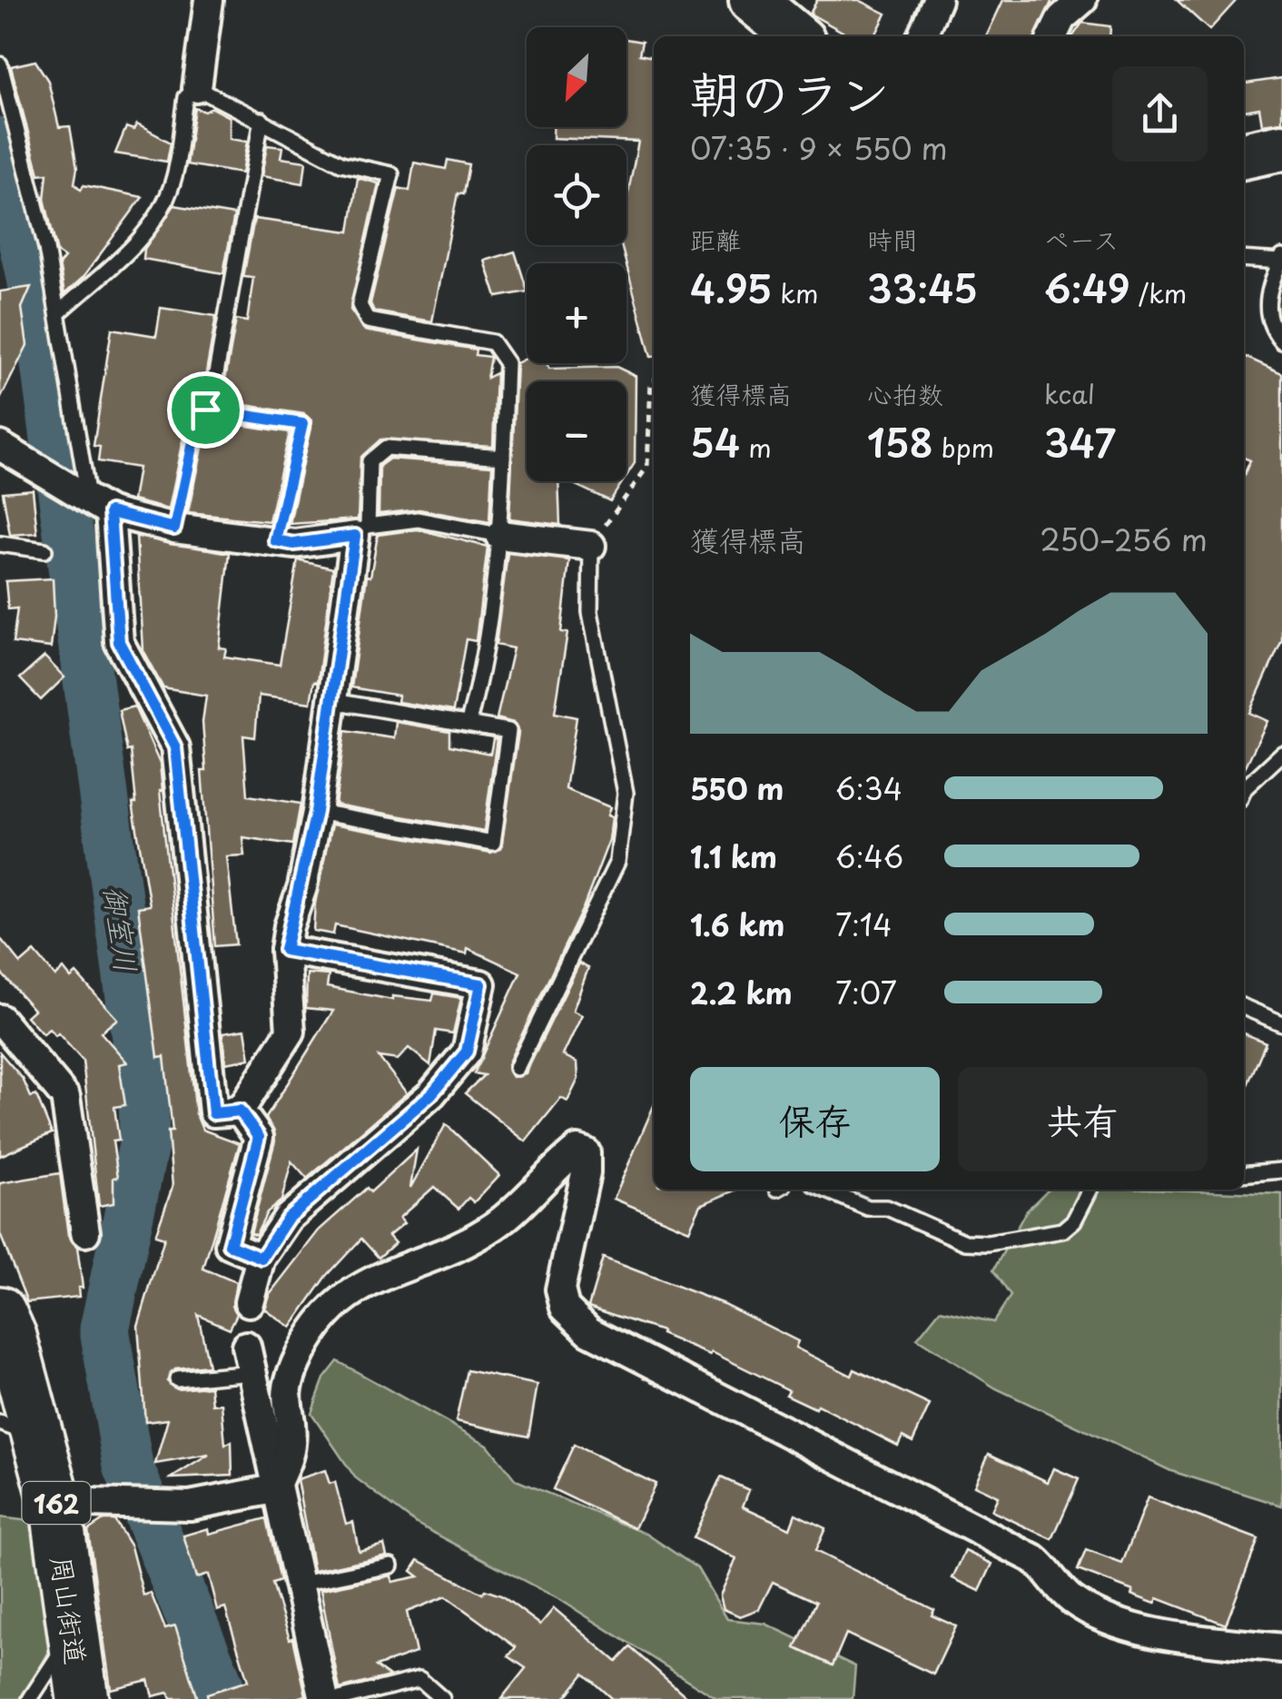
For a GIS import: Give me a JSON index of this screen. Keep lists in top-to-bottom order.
{
  "streets": {
    "highway": ["162", "周山街道"]
  },
  "water": ["御室川"],
  "north": "bottom left",
  "page": {
    "map_buttons": ["+", "−"],
    "heading": ["朝のラン", "07:35 · 9 × 550 m"],
    "stats": [
      ["距離", "4.95 km"],
      ["時間", "33:45"],
      ["ペース", "6:49 /km"],
      ["獲得標高", "54 m"],
      ["心拍数", "158 bpm"],
      ["kcal", "347"]
    ],
    "chart": ["獲得標高", "250–256 m"],
    "list": [
      {
        "name": "550 m",
        "note": "6:34"
      },
      {
        "name": "1.1 km",
        "note": "6:46"
      },
      {
        "name": "1.6 km",
        "note": "7:14"
      },
      {
        "name": "2.2 km",
        "note": "7:07"
      }
    ],
    "buttons": ["保存", "共有"]
  }
}
